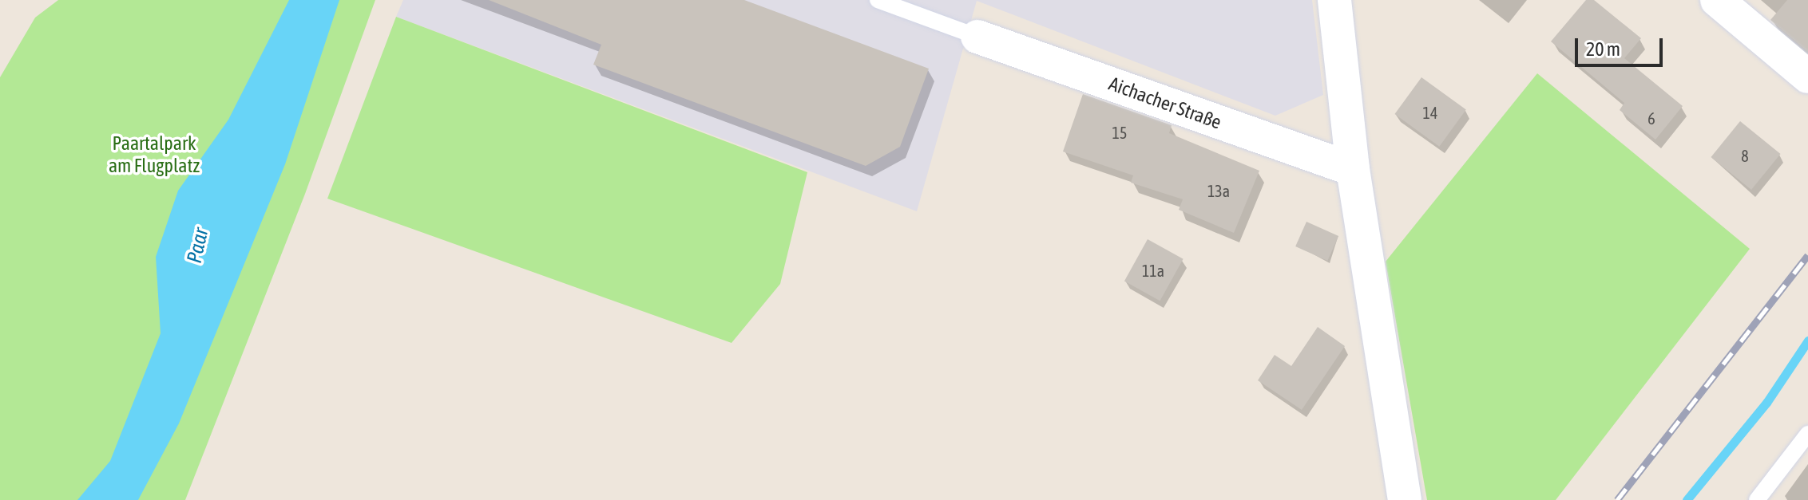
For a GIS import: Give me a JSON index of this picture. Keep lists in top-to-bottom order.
{
  "streets": {
    "street": ["Aichacher Straße"]
  },
  "water": ["Paar"],
  "parks": ["Paartalpark am Flugplatz"],
  "house_numbers": [
    "14",
    "6",
    "15",
    "8",
    "13a",
    "11a"
  ],
  "scale_bar": "20 m"
}
